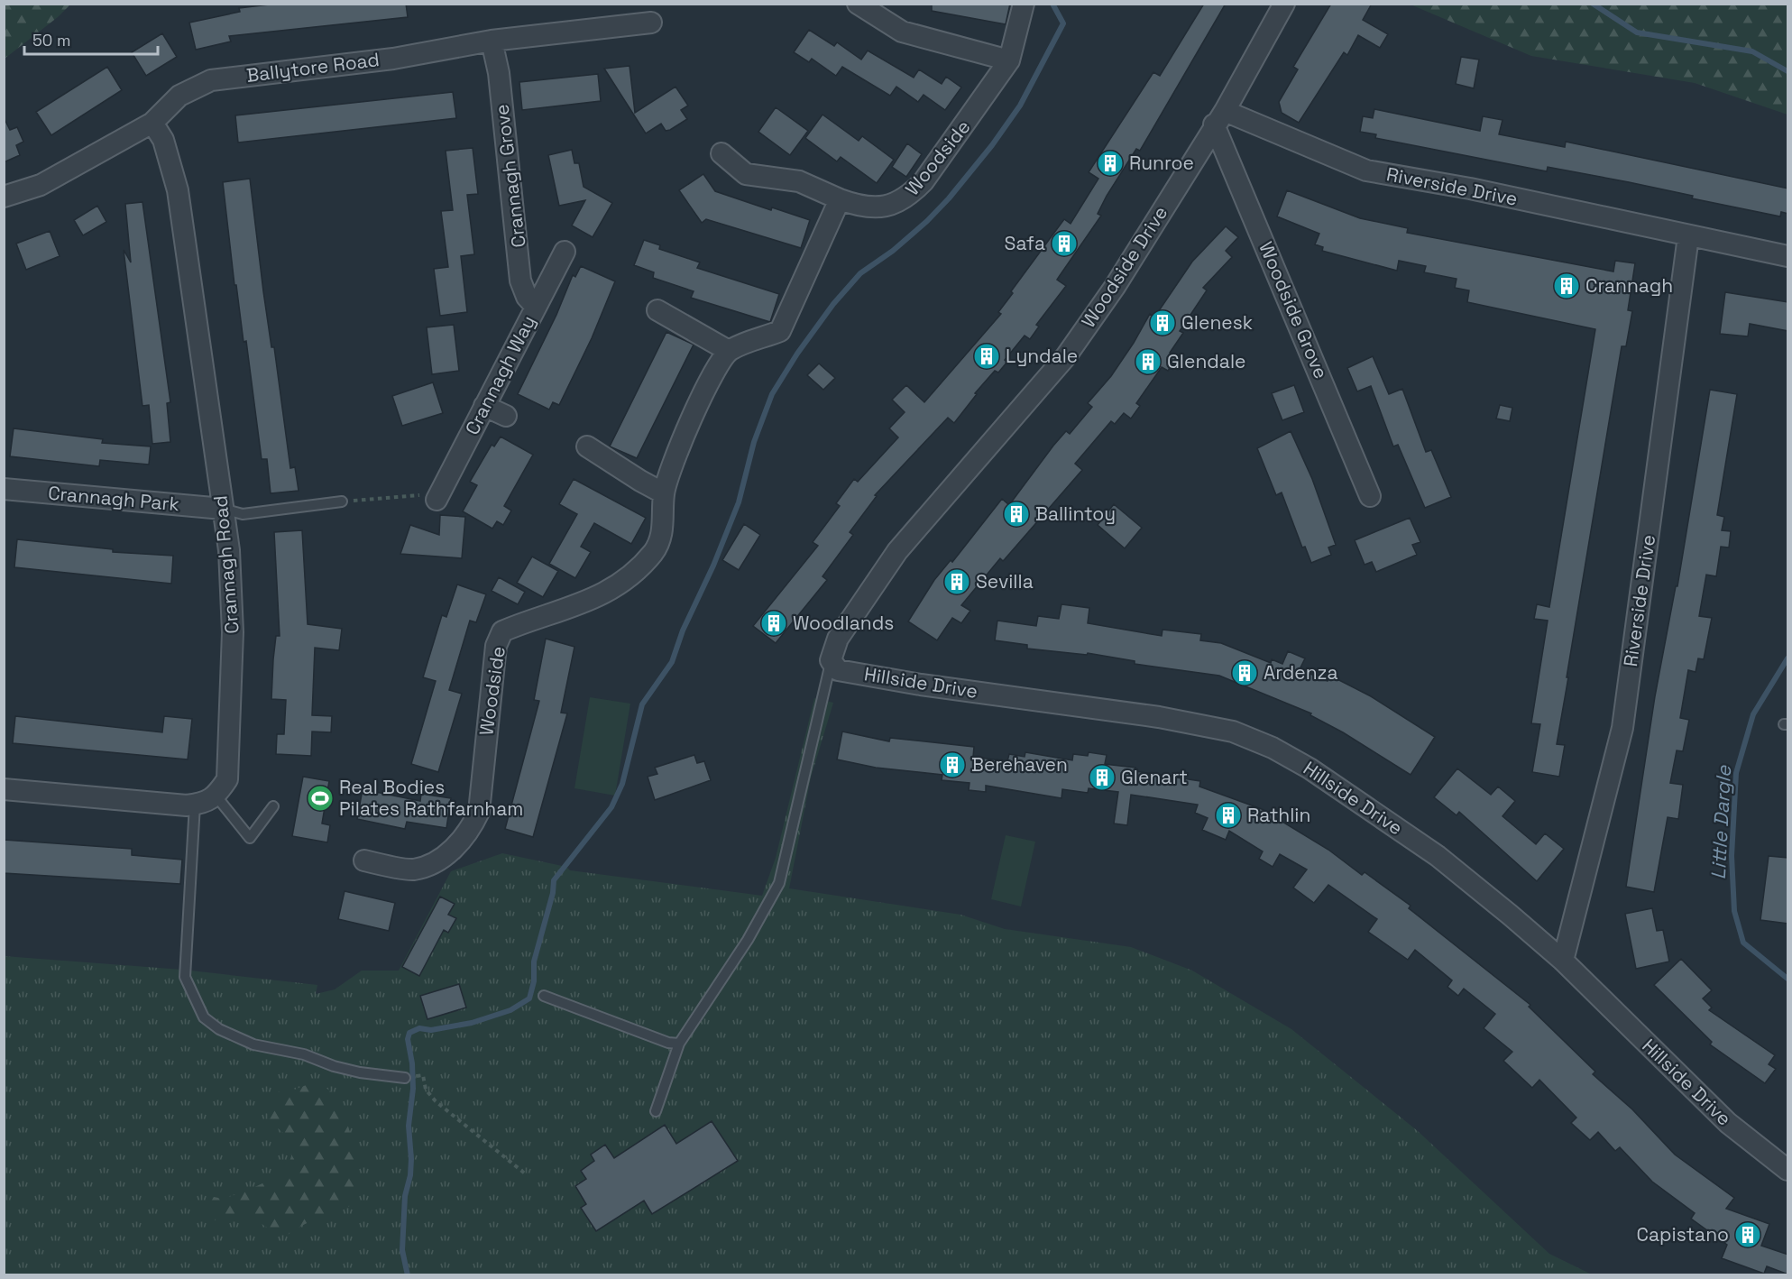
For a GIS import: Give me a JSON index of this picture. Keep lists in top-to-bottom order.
{
  "streets": {
    "street": [
      "Ballytore Road",
      "Woodside",
      "Crannagh Grove",
      "Riverside Drive",
      "Woodside Drive",
      "Woodside Grove",
      "Crannagh Way",
      "Crannagh Park",
      "Crannagh Road",
      "Hillside Drive"
    ]
  },
  "crossings": [
    ["Ballytore Road", "Crannagh Grove"],
    ["Ballytore Road", "Crannagh Road"],
    ["Crannagh Grove", "Crannagh Way"],
    ["Riverside Drive", "Woodside Drive"],
    ["Riverside Drive", "Woodside Grove"],
    ["Riverside Drive", "Hillside Drive"],
    ["Woodside Drive", "Woodside Grove"],
    ["Woodside Drive", "Hillside Drive"],
    ["Crannagh Park", "Crannagh Road"]
  ],
  "water": ["Little Dargle"],
  "places": {
    "building": [
      "Runroe",
      "Safa",
      "Crannagh",
      "Glenesk",
      "Lyndale",
      "Glendale",
      "Ballintoy",
      "Sevilla",
      "Woodlands",
      "Ardenza",
      "Berehaven",
      "Glenart",
      "Rathlin",
      "Capistano"
    ],
    "sports": ["Real Bodies Pilates Rathfarnham"]
  },
  "scale_bar": "50 m"
}
